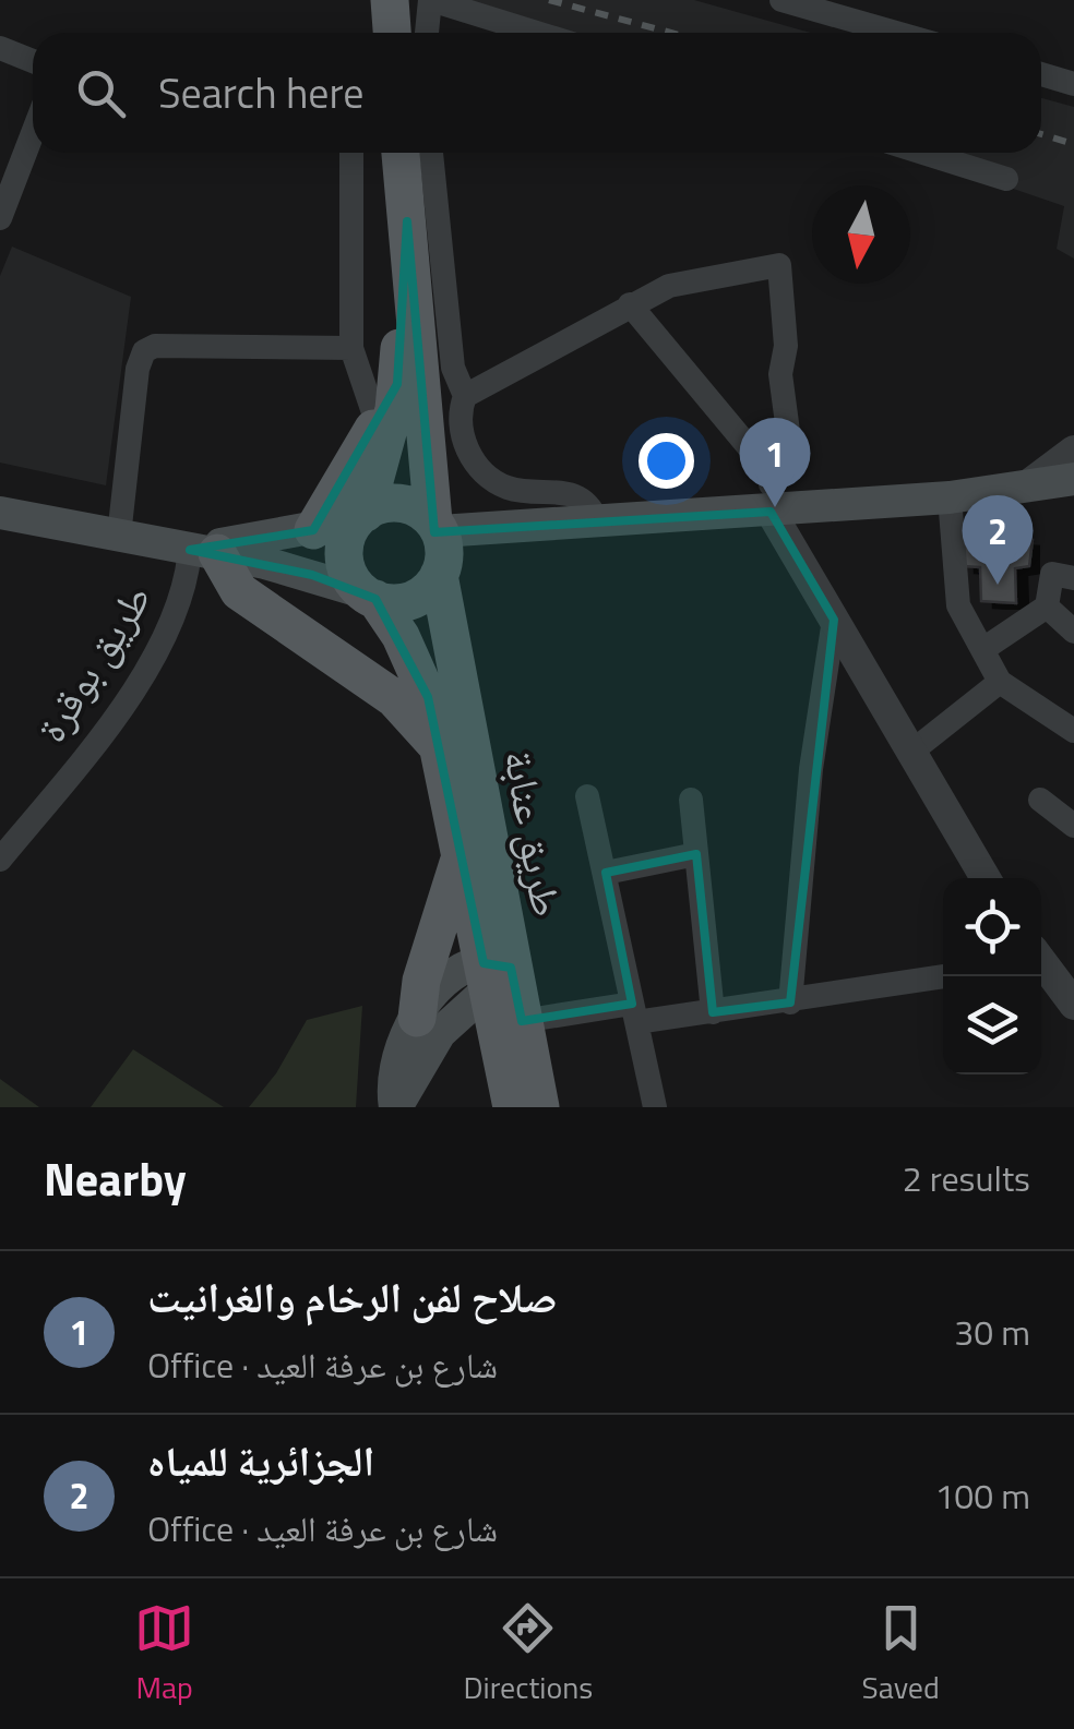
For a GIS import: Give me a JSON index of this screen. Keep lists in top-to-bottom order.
{
  "streets": {
    "main road": ["طريق عنابة"],
    "street": ["طريق بوقرة"]
  },
  "north": "bottom",
  "page": {
    "search": "Search here",
    "pins": ["1", "2"],
    "heading": ["Nearby", "2 results"],
    "list": [
      {
        "mark": "1",
        "name": "صلاح لفن الرخام والغرانيت",
        "note": "Office · شارع بن عرفة العيد",
        "value": "30 m"
      },
      {
        "mark": "2",
        "name": "الجزائرية للمياه",
        "note": "Office · شارع بن عرفة العيد",
        "value": "100 m"
      }
    ],
    "nav": ["Map", "Directions", "Saved"]
  }
}
